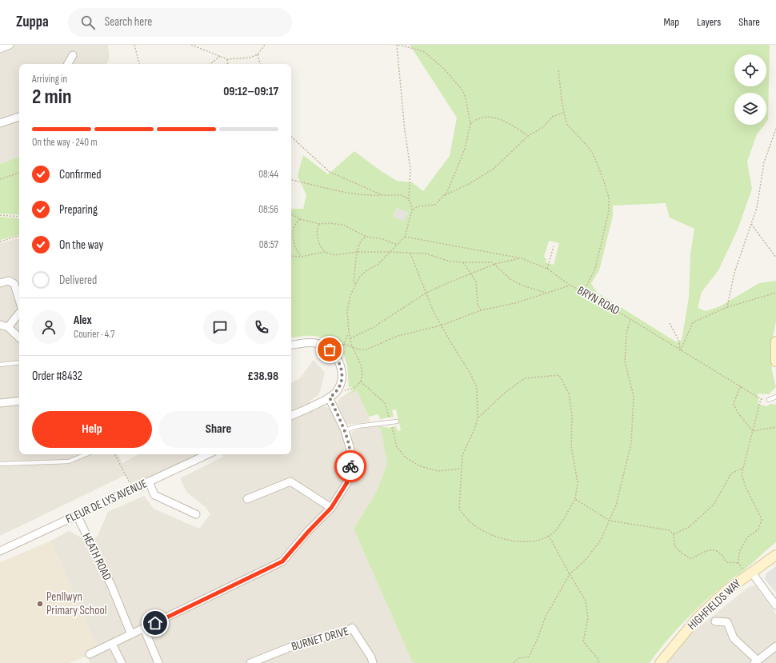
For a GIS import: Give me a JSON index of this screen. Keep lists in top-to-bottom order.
{
  "streets": {
    "main road": ["HIGHFIELDS WAY"],
    "street": ["FLEUR DE LYS AVENUE", "HEATH ROAD", "BURNET DRIVE"],
    "path": ["BRYN ROAD"]
  },
  "crossings": [
    ["FLEUR DE LYS AVENUE", "HEATH ROAD"]
  ],
  "places": ["Penllwyn Primary School"],
  "page": {
    "header": "Zuppa",
    "search": "Search here",
    "nav": ["Map", "Layers", "Share"],
    "heading": ["2 min", "Arriving in", "09:12–09:17"],
    "panel": [
      "Alex",
      "Courier · 4.7",
      "Order #8432",
      "£38.98"
    ],
    "bar": "On the way · 240 m",
    "list": [
      ["Confirmed", "08:44"],
      ["Preparing", "08:56"],
      ["On the way", "08:57"],
      "Delivered"
    ],
    "buttons": ["Help", "Share"]
  }
}
